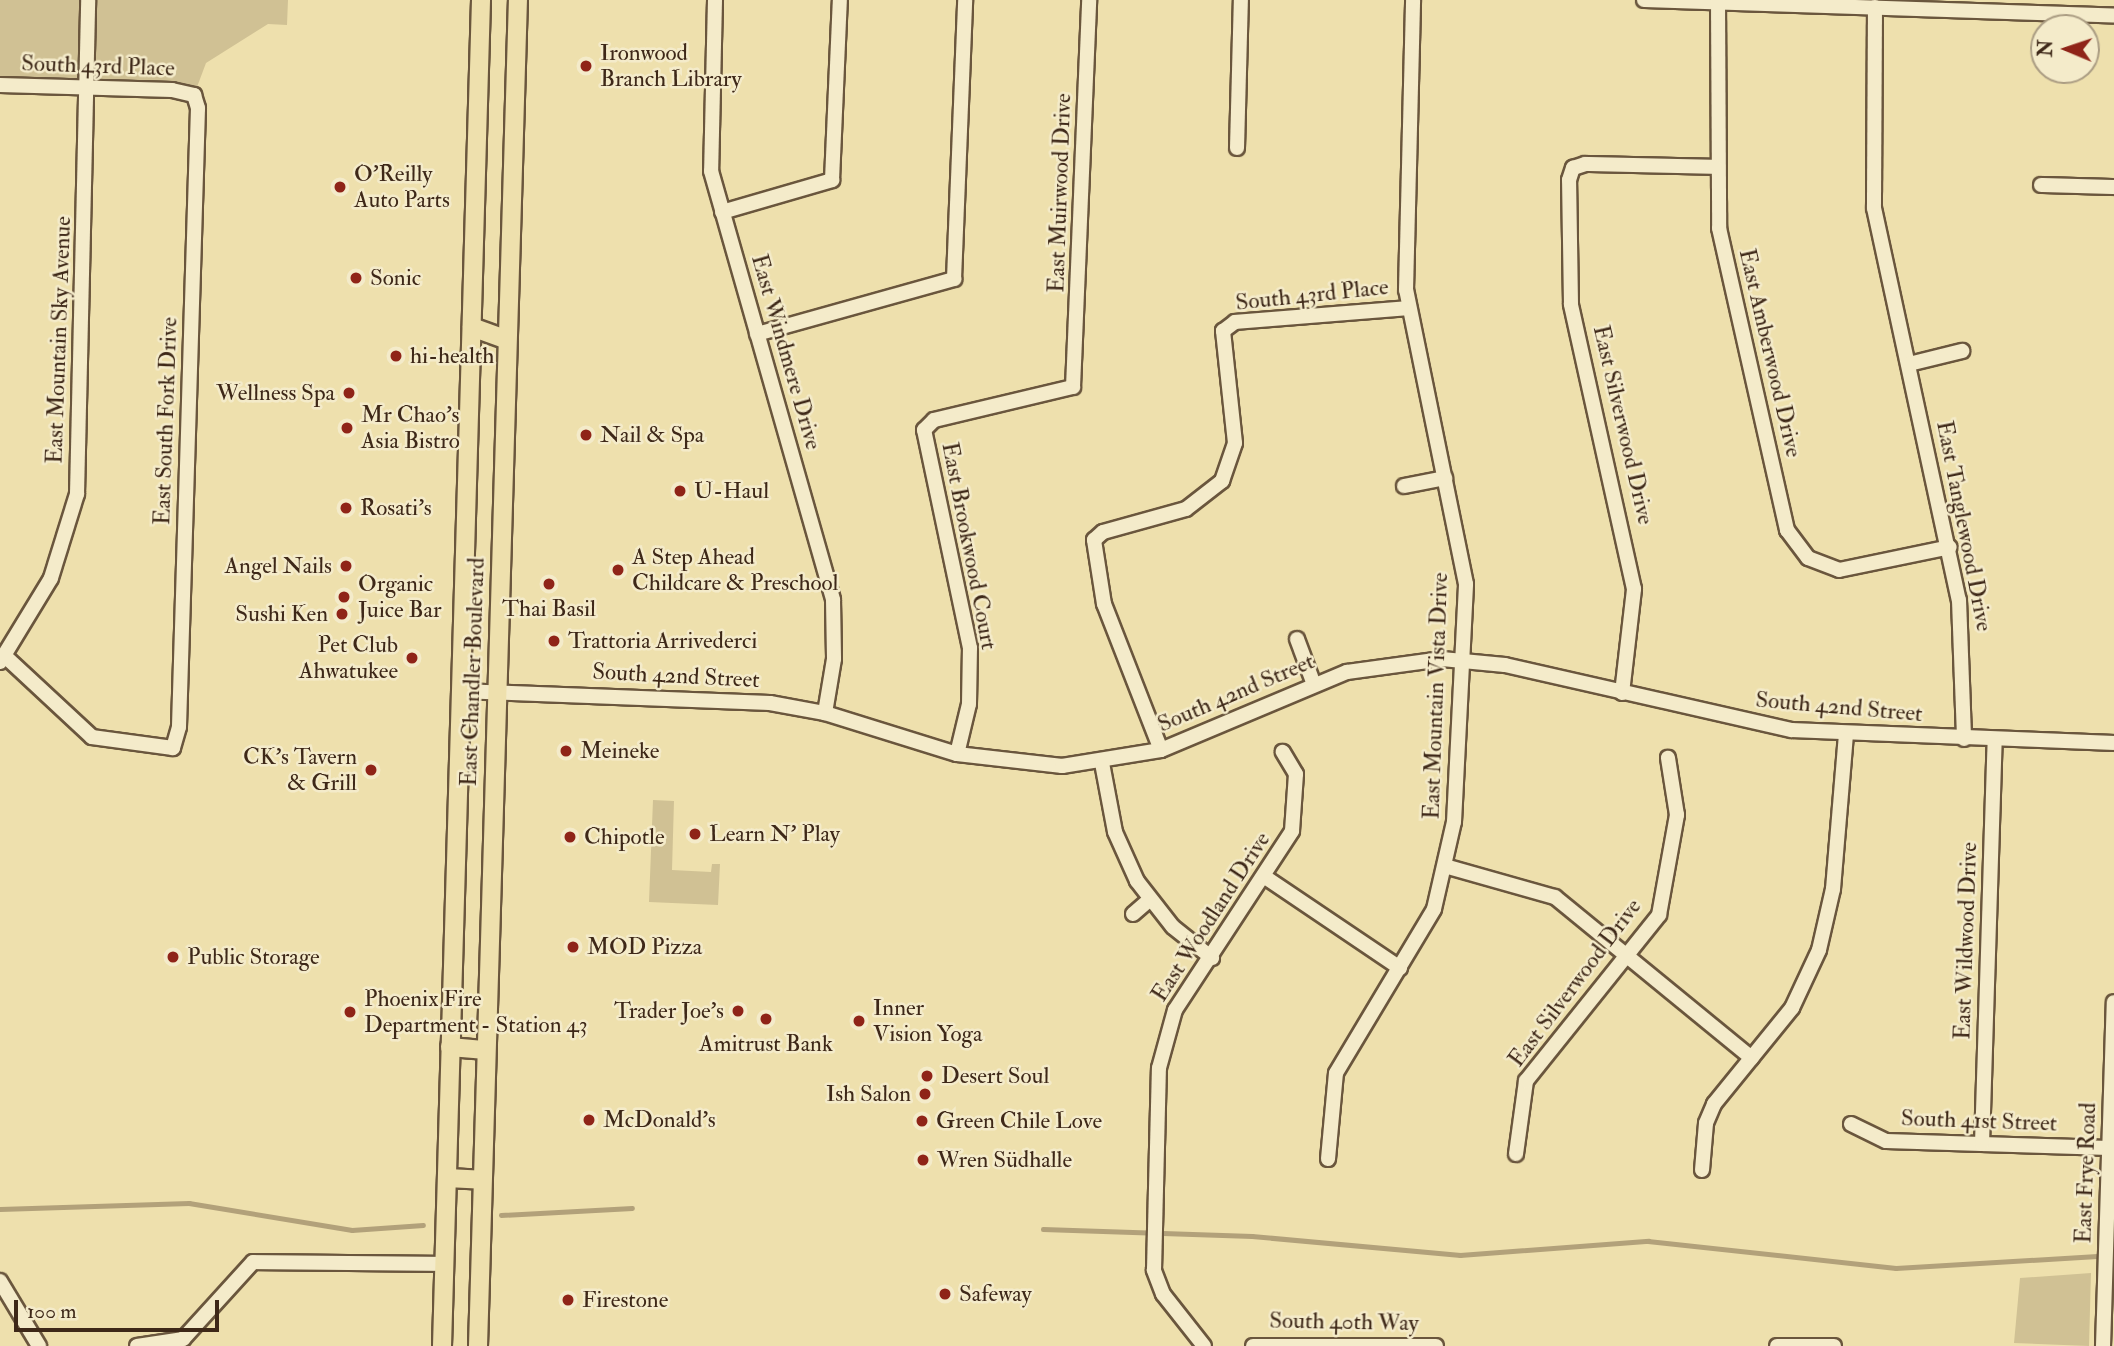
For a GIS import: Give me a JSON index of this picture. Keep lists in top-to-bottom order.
{
  "streets": {
    "main road": ["East Chandler Boulevard"],
    "street": [
      "South 43rd Place",
      "East Muirwood Drive",
      "East Mountain Sky Avenue",
      "East Windmere Drive",
      "East Amberwood Drive",
      "East South Fork Drive",
      "East Silverwood Drive",
      "East Tanglewood Drive",
      "East Brookwood Court",
      "South 42nd Street",
      "East Mountain Vista Drive",
      "East Woodland Drive",
      "East Wildwood Drive",
      "South 41st Street",
      "East Frye Road",
      "South 40th Way"
    ]
  },
  "crossings": [
    ["South 43rd Place", "East Mountain Sky Avenue"],
    ["South 43rd Place", "East South Fork Drive"],
    ["South 43rd Place", "South 42nd Street"],
    ["South 43rd Place", "East Mountain Vista Drive"],
    ["East Muirwood Drive", "East Brookwood Court"],
    ["East Mountain Sky Avenue", "East South Fork Drive"],
    ["East Windmere Drive", "South 42nd Street"],
    ["East Amberwood Drive", "East Silverwood Drive"],
    ["East Amberwood Drive", "East Tanglewood Drive"],
    ["East Silverwood Drive", "South 42nd Street"],
    ["East Tanglewood Drive", "South 42nd Street"],
    ["East Brookwood Court", "South 42nd Street"],
    ["East Chandler Boulevard", "South 42nd Street"],
    ["South 42nd Street", "East Mountain Vista Drive"],
    ["South 42nd Street", "East Wildwood Drive"],
    ["East Wildwood Drive", "South 41st Street"],
    ["South 41st Street", "East Frye Road"]
  ],
  "places": [
    "Ironwood Branch Library",
    "O'Reilly Auto Parts",
    "Sonic",
    "hi-health",
    "Wellness Spa",
    "Mr Chao's Asia Bistro",
    "Nail & Spa",
    "U-Haul",
    "Rosati's",
    "Angel Nails",
    "A Step Ahead Childcare & Preschool",
    "Thai Basil",
    "Organic Juice Bar",
    "Sushi Ken",
    "Trattoria Arrivederci",
    "Pet Club Ahwatukee",
    "Meineke",
    "CK's Tavern & Grill",
    "Learn N’ Play",
    "Chipotle",
    "MOD Pizza",
    "Public Storage",
    "Trader Joe's",
    "Phoenix Fire Department - Station 43",
    "Amitrust Bank",
    "Inner Vision Yoga",
    "Desert Soul",
    "Ish Salon",
    "McDonald's",
    "Green Chile Love",
    "Wren Südhalle",
    "Safeway",
    "Firestone"
  ],
  "scale_bar": "100 m",
  "north": "left"
}
